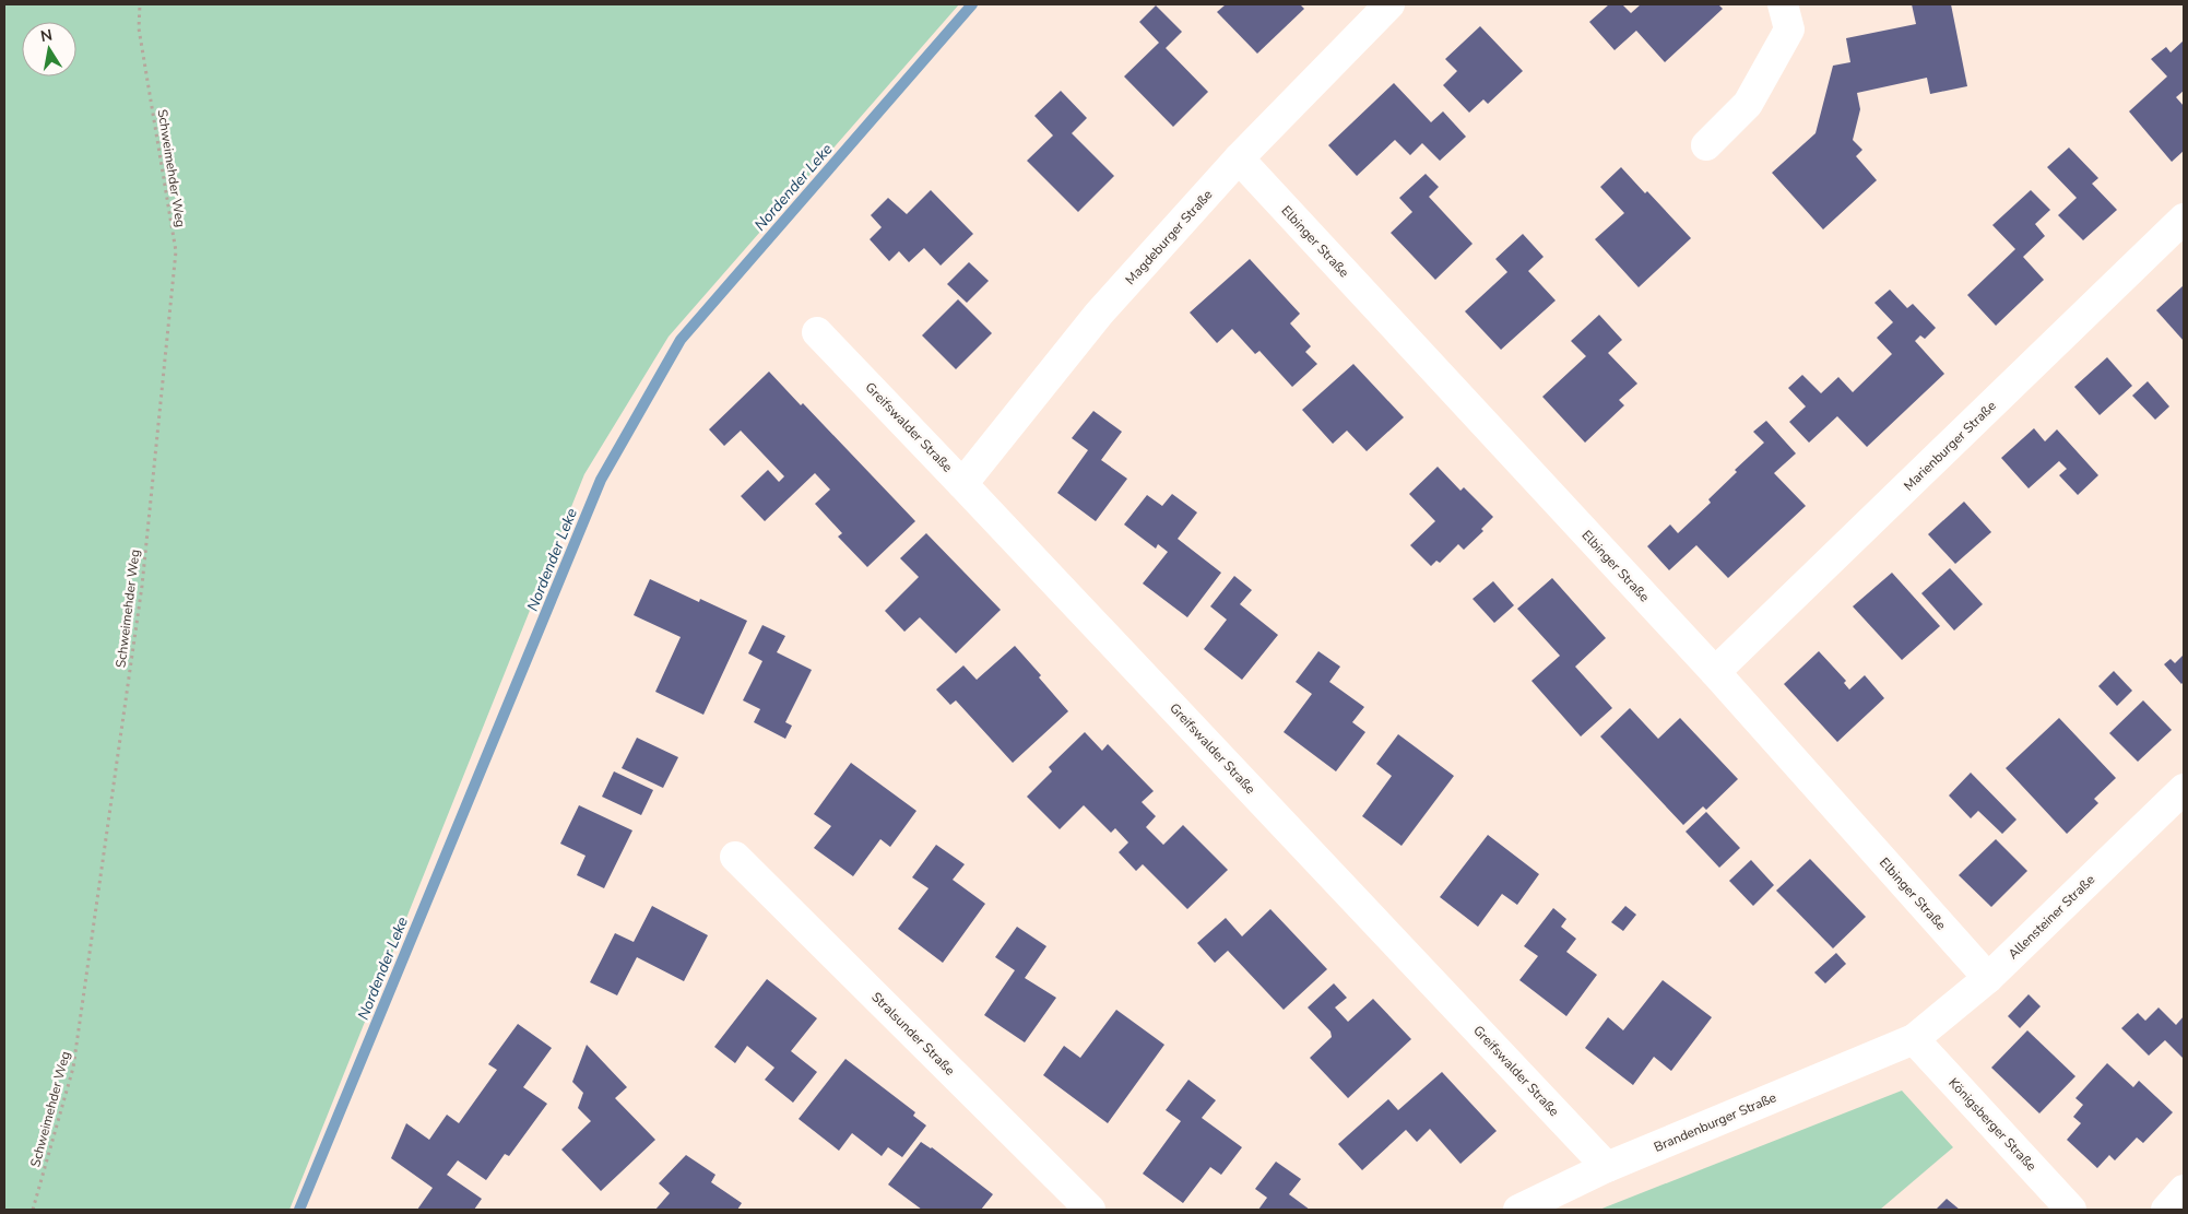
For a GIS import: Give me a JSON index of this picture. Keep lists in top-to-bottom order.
{
  "streets": {
    "street": [
      "Magdeburger Straße",
      "Elbinger Straße",
      "Greifswalder Straße",
      "Marienburger Straße",
      "Allensteiner Straße",
      "Stralsunder Straße",
      "Brandenburger Straße",
      "Königsberger Straße"
    ],
    "path": ["Schweimehder Weg"]
  },
  "crossings": [
    ["Magdeburger Straße", "Elbinger Straße"],
    ["Magdeburger Straße", "Greifswalder Straße"],
    ["Elbinger Straße", "Marienburger Straße"],
    ["Elbinger Straße", "Allensteiner Straße"],
    ["Greifswalder Straße", "Brandenburger Straße"],
    ["Allensteiner Straße", "Brandenburger Straße"],
    ["Allensteiner Straße", "Königsberger Straße"],
    ["Brandenburger Straße", "Königsberger Straße"]
  ],
  "water": ["Nordender Leke"],
  "north": "top"
}
